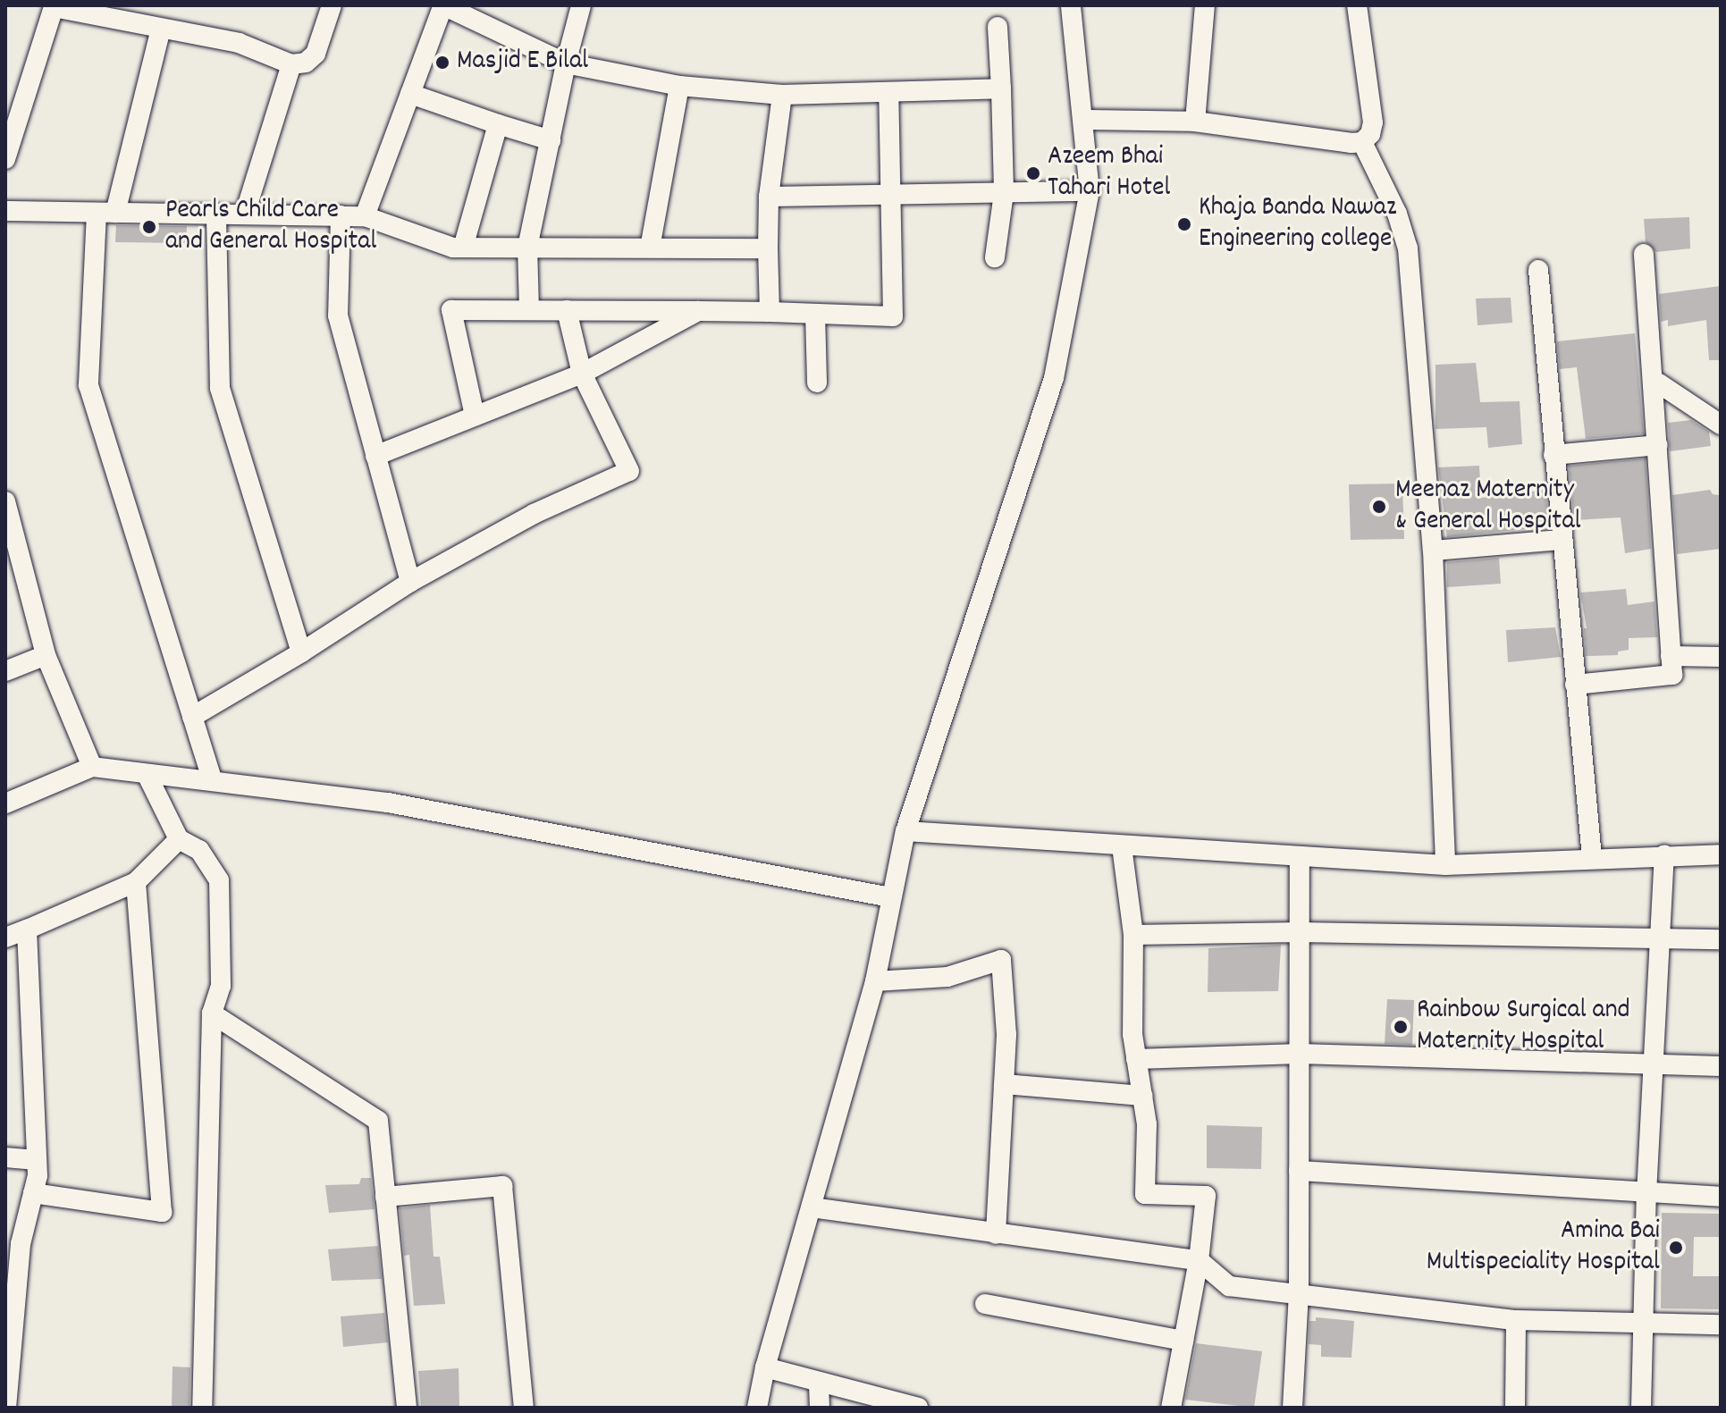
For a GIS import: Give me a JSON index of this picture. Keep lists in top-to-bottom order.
{
  "places": [
    "Masjid E Bilal",
    "Azeem Bhai Tahari Hotel",
    "Khaja Banda Nawaz Engineering college",
    "Pearls Child Care and General Hospital",
    "Meenaz Maternity & General Hospital",
    "Rainbow Surgical and Maternity Hospital",
    "Amina Bai Multispeciality Hospital"
  ]
}
